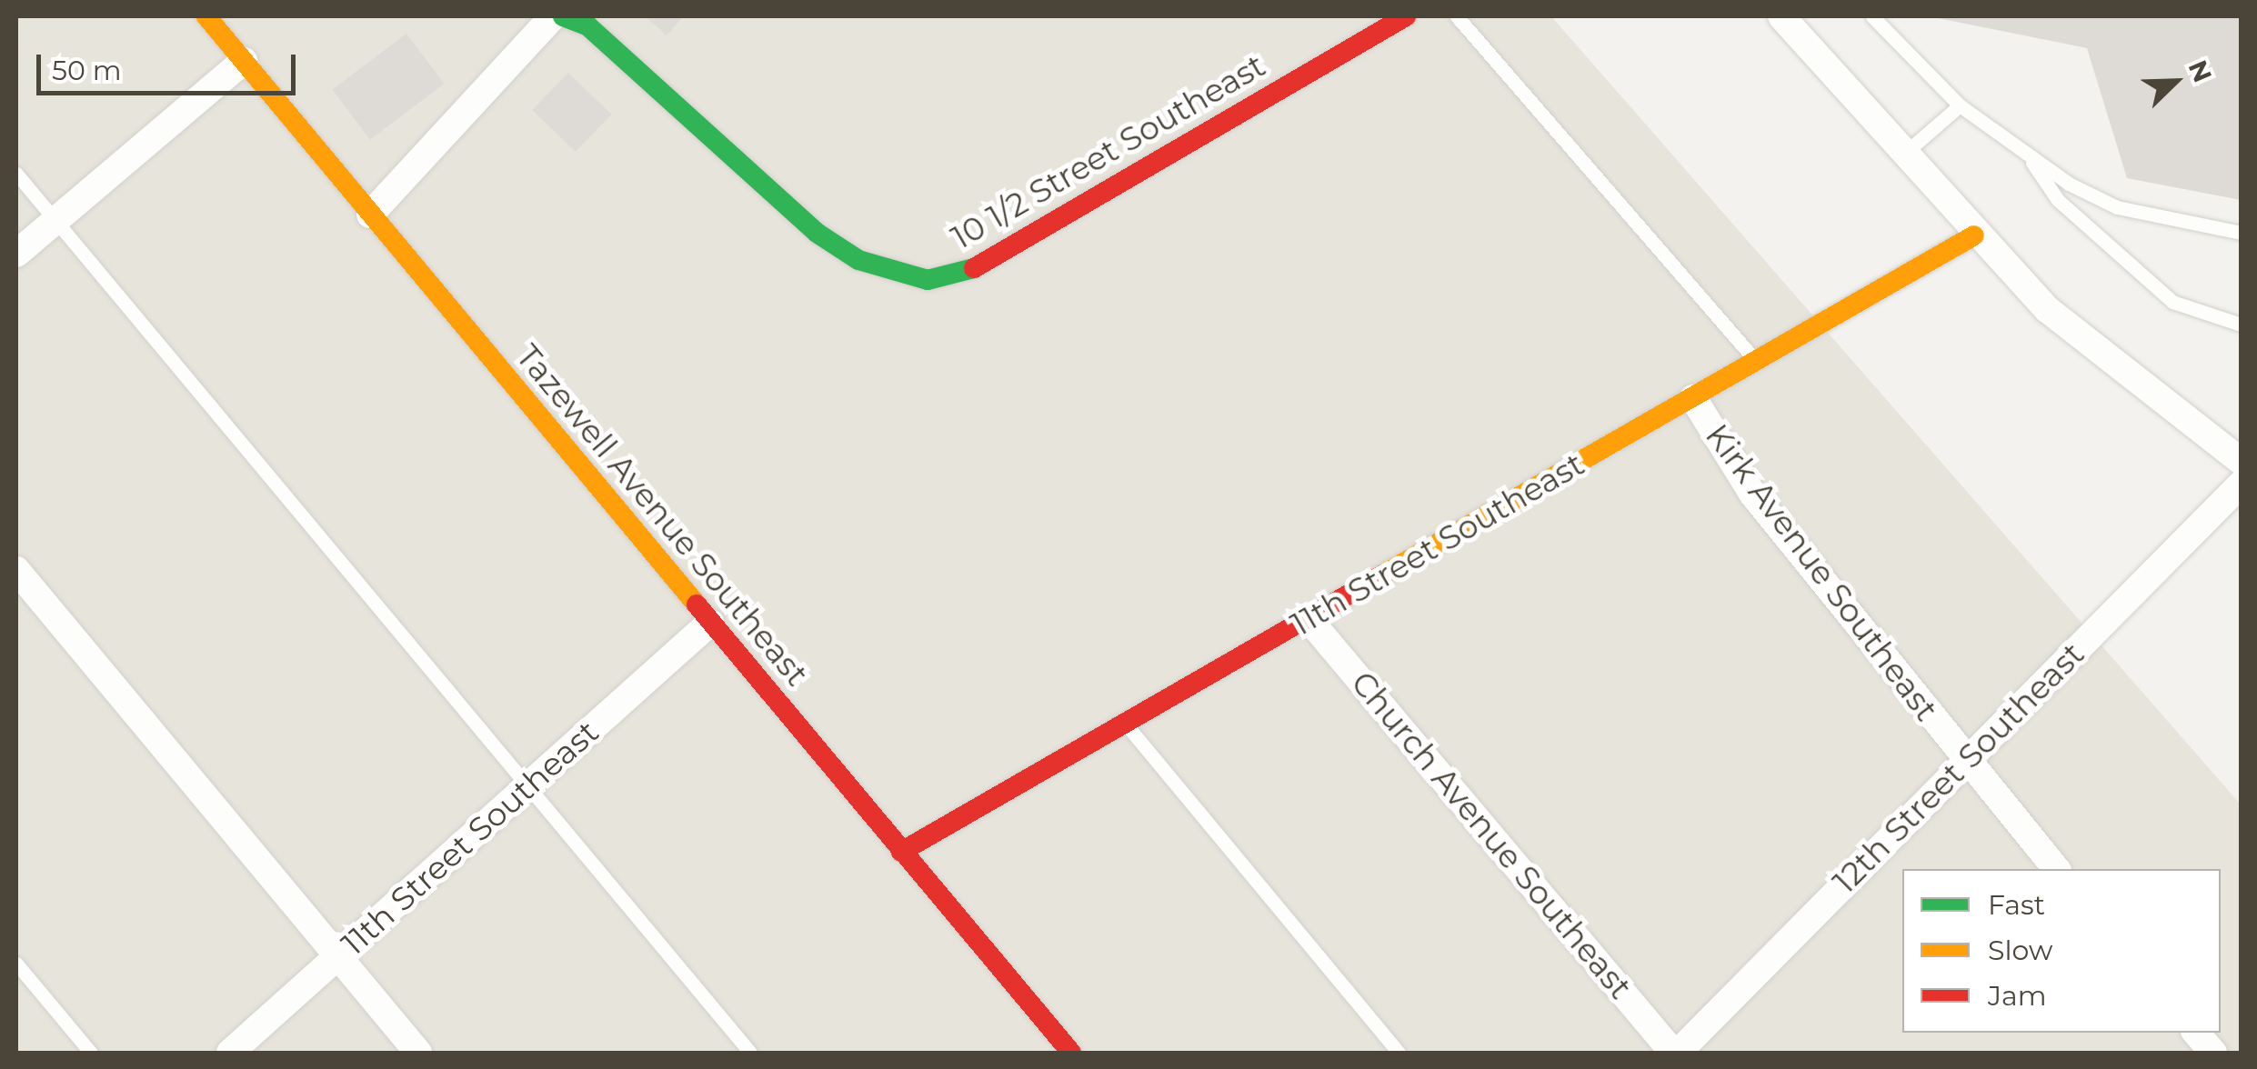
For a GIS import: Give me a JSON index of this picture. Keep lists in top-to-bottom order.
{
  "streets": {
    "street": [
      "10 1/2 Street Southeast",
      "Tazewell Avenue Southeast",
      "11th Street Southeast",
      "Kirk Avenue Southeast",
      "12th Street Southeast",
      "Church Avenue Southeast"
    ]
  },
  "crossings": [
    ["Tazewell Avenue Southeast", "11th Street Southeast"],
    ["11th Street Southeast", "Kirk Avenue Southeast"],
    ["11th Street Southeast", "Church Avenue Southeast"],
    ["Kirk Avenue Southeast", "12th Street Southeast"],
    ["12th Street Southeast", "Church Avenue Southeast"]
  ],
  "legend": ["Fast", "Slow", "Jam"],
  "scale_bar": "50 m",
  "north": "top right"
}
